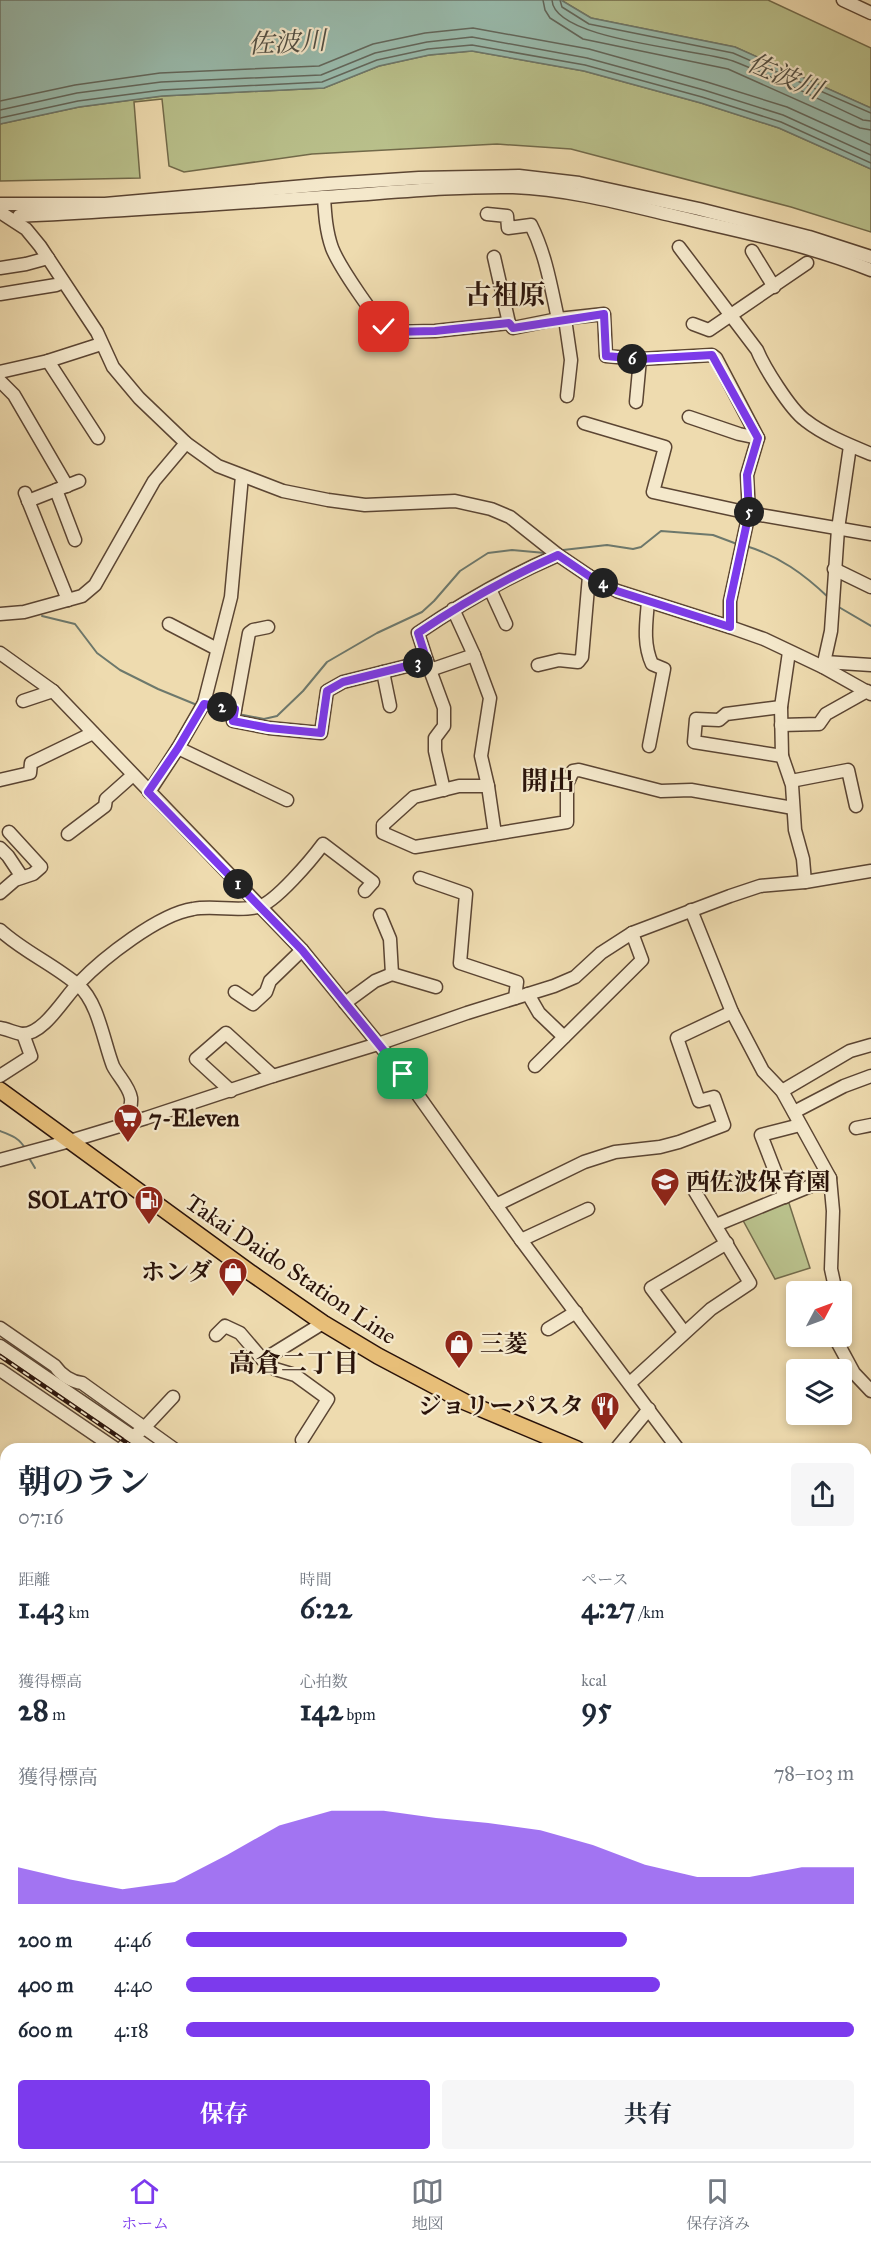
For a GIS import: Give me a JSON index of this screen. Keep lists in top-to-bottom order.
{
  "streets": {
    "main road": ["Takai Daido Station Line"]
  },
  "districts": ["古祖原", "開出", "高倉二丁目"],
  "water": ["佐波川"],
  "places": {
    "supermarket": ["7-Eleven"],
    "school or university": ["西佐波保育園"],
    "fuel station": ["SOLATO"],
    "shop": ["ホンダ", "三菱"],
    "restaurant": ["ジョリーパスタ"]
  },
  "north": "top right",
  "page": {
    "pins": [
      "6",
      "5",
      "4",
      "3",
      "2",
      "1"
    ],
    "heading": ["朝のラン", "07:16"],
    "stats": [
      ["距離", "1.43 km"],
      ["時間", "6:22"],
      ["ペース", "4:27 /km"],
      ["獲得標高", "28 m"],
      ["心拍数", "142 bpm"],
      ["kcal", "95"]
    ],
    "chart": ["獲得標高", "78–103 m"],
    "list": [
      {
        "name": "200 m",
        "note": "4:46"
      },
      {
        "name": "400 m",
        "note": "4:40"
      },
      {
        "name": "600 m",
        "note": "4:18"
      }
    ],
    "buttons": ["保存", "共有"],
    "tabs": ["ホーム", "地図", "保存済み"]
  }
}
